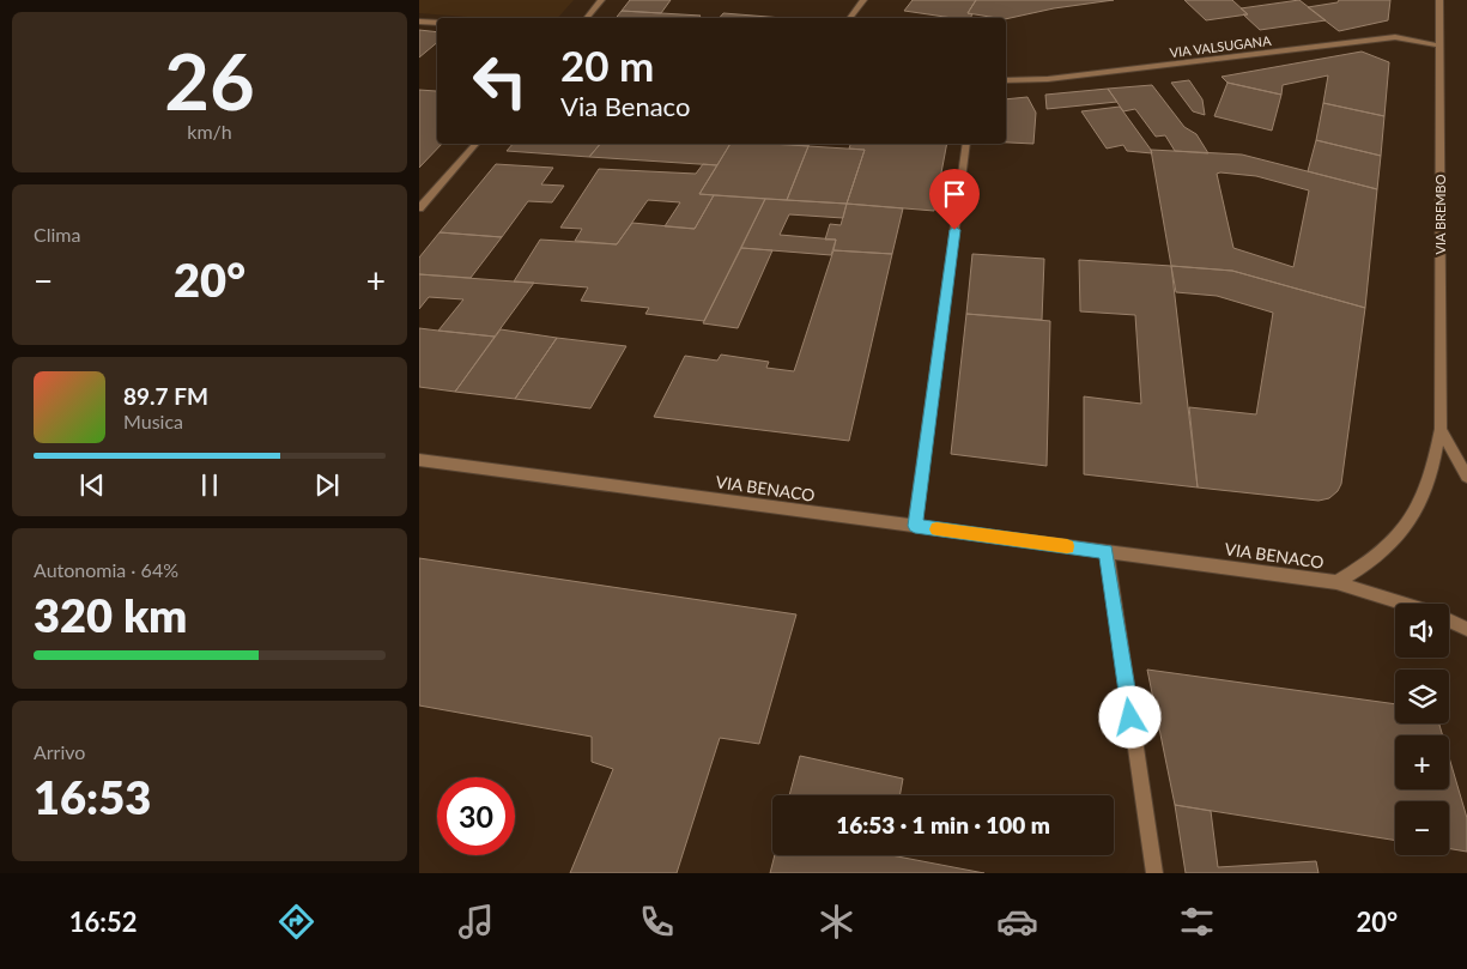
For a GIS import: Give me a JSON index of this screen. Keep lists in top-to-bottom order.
{
  "streets": {
    "street": ["VIA VALSUGANA", "VIA BREMBO", "VIA BENACO"]
  },
  "crossings": [
    ["VIA VALSUGANA", "VIA BREMBO"],
    ["VIA BREMBO", "VIA BENACO"]
  ],
  "page": {
    "tile": [
      ["26", "km/h"],
      "Clima",
      ["Autonomia · 64%", "320 km"],
      ["Arrivo", "16:53"]
    ],
    "turn": ["20 m", "Via Benaco"],
    "heat": ["−", "20°", "+"],
    "song": ["89.7 FM", "Musica"],
    "map_buttons": ["+", "−"],
    "limit": "30",
    "trip": "16:53 · 1 min · 100 m",
    "tabs": ["16:52", "20°"]
  }
}
